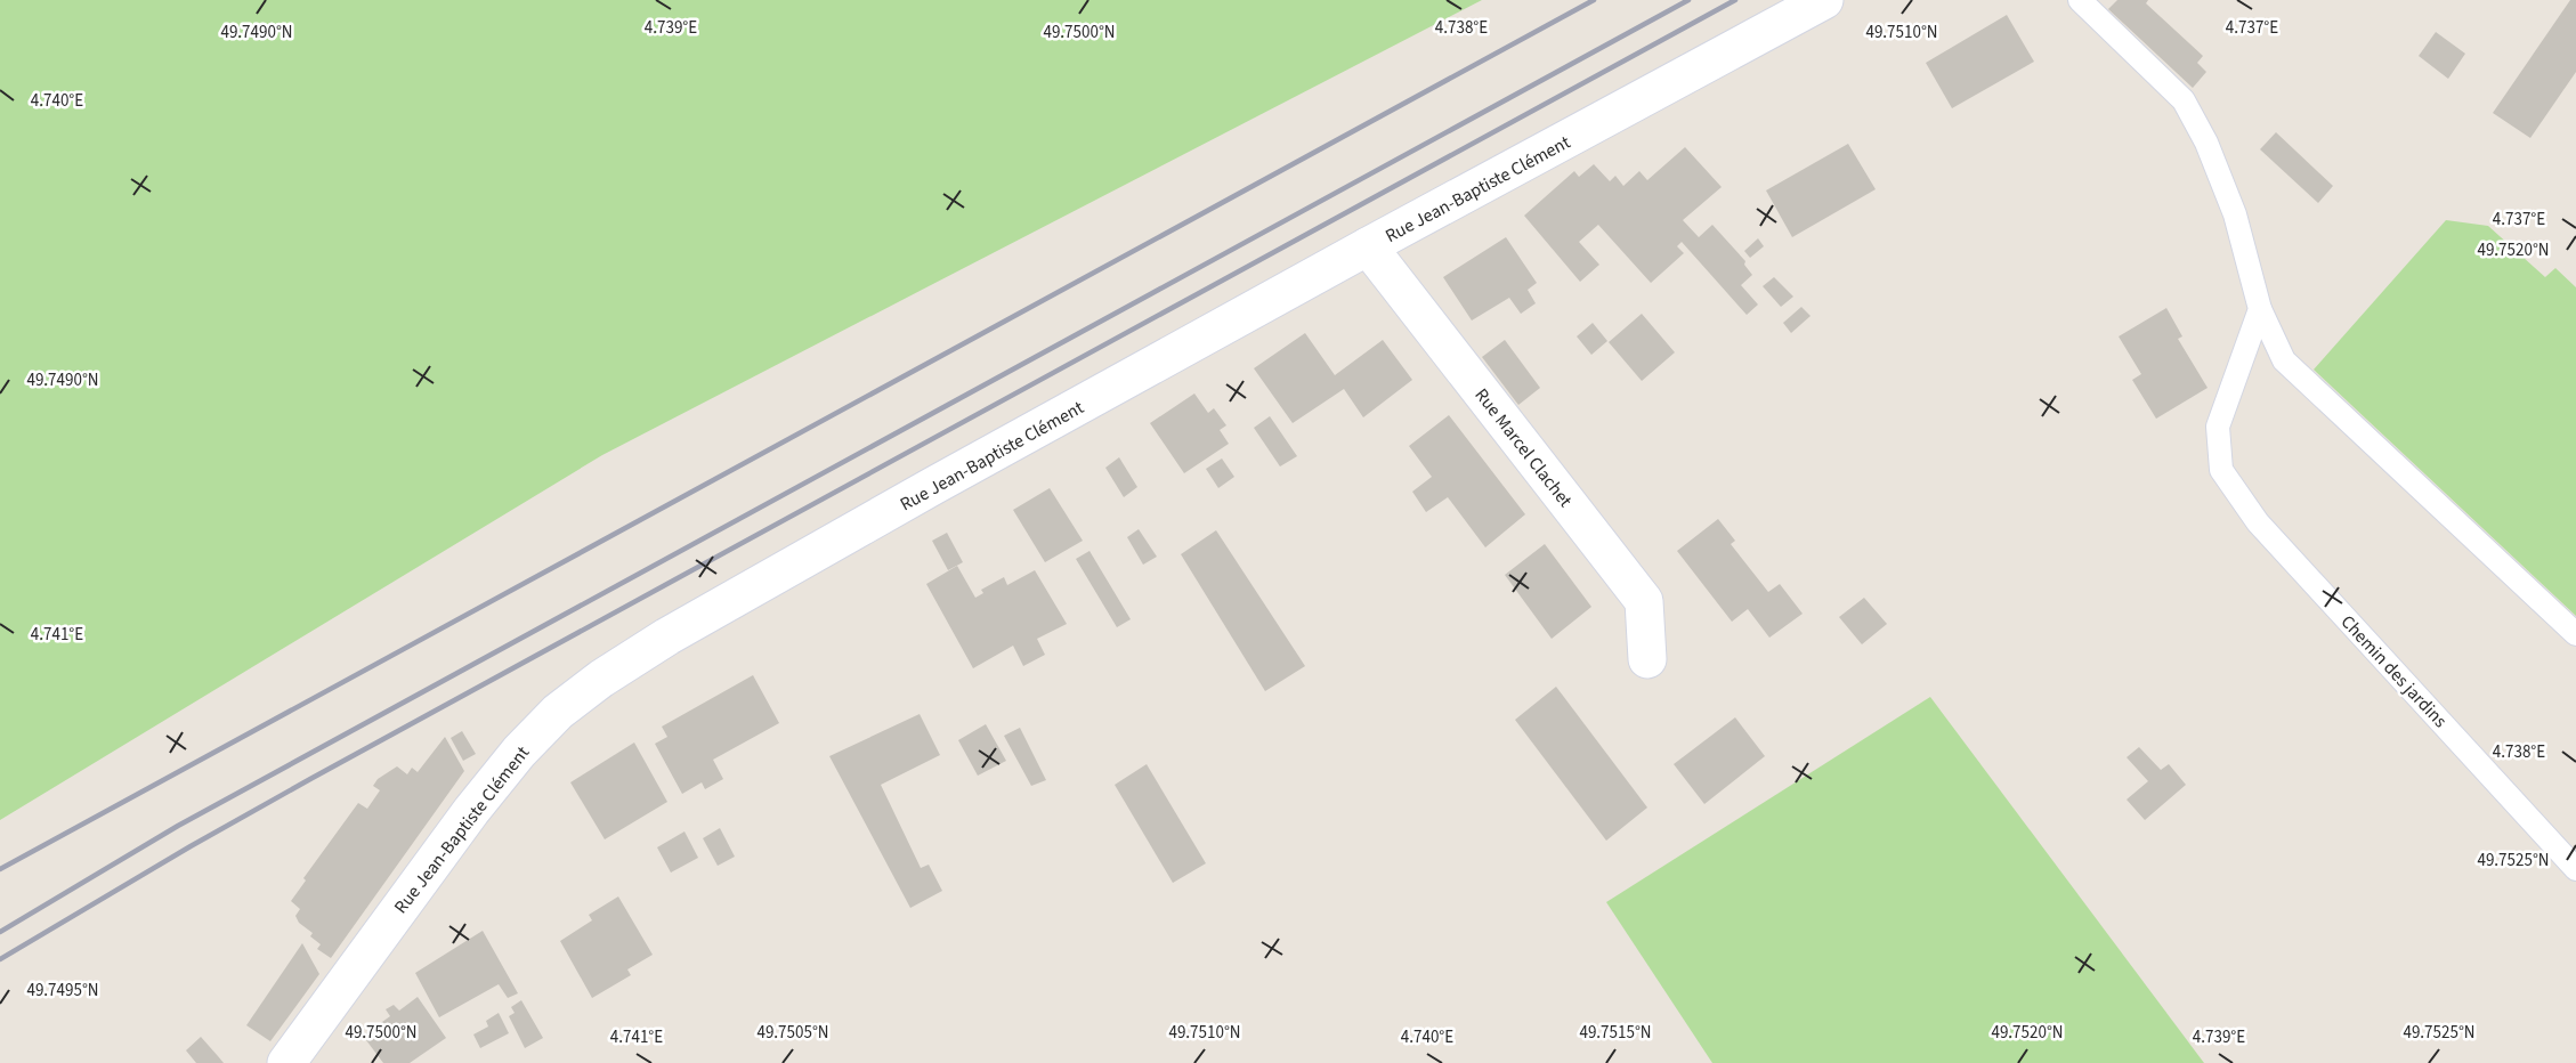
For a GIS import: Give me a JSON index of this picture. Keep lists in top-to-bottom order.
{
  "streets": {
    "street": ["Rue Jean-Baptiste Clément", "Rue Marcel Clachet"],
    "lane": ["Chemin des jardins"]
  },
  "crossings": [
    ["Rue Jean-Baptiste Clément", "Rue Marcel Clachet"]
  ],
  "coordinates": [
    "4.739°E",
    "4.738°E",
    "4.737°E",
    "49.7490°N",
    "49.7500°N",
    "49.7510°N",
    "4.740°E",
    "49.7520°N",
    "4.741°E",
    "49.7525°N",
    "49.7495°N",
    "49.7505°N",
    "49.7515°N"
  ]
}
